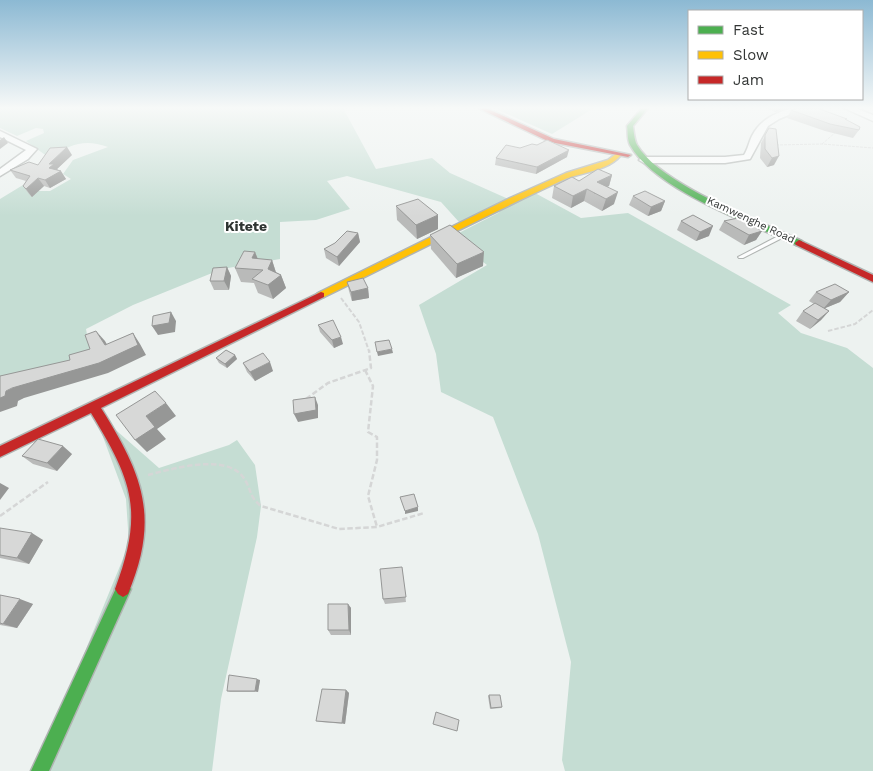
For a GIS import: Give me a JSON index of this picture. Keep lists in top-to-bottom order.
{
  "streets": {
    "street": ["Kamwenghe Road"]
  },
  "districts": ["Kitete"],
  "legend": ["Fast", "Slow", "Jam"]
}
